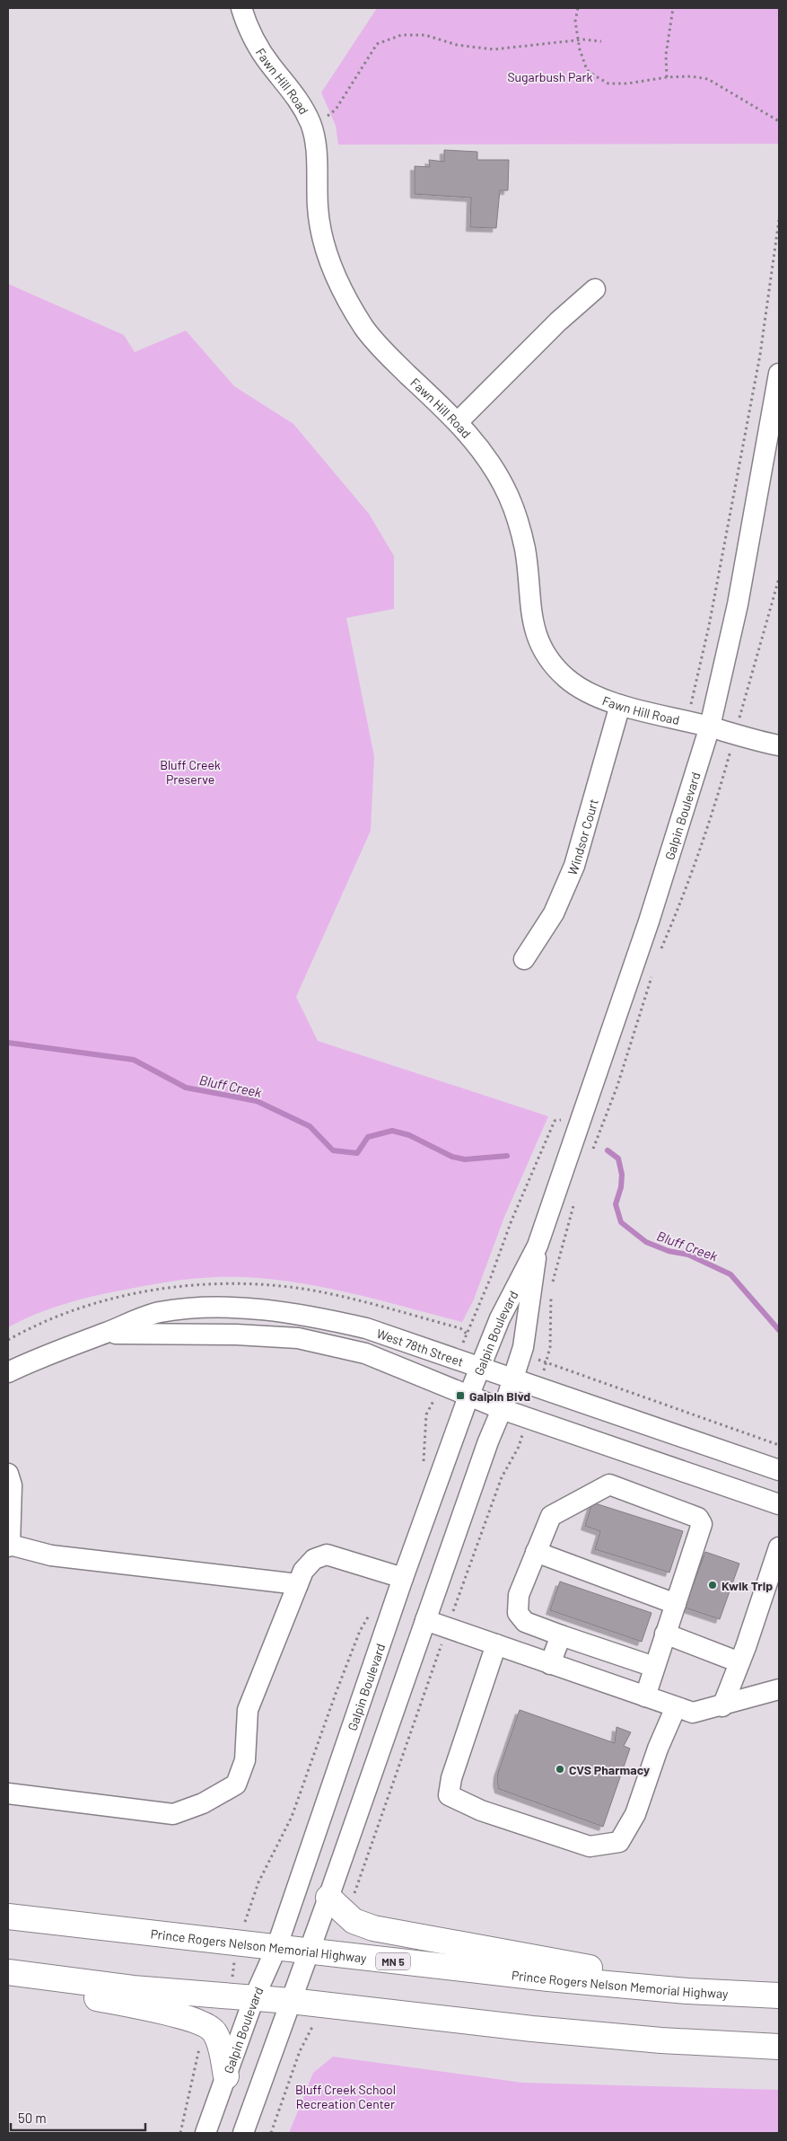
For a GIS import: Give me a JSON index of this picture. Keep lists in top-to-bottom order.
{
  "streets": {
    "main road": ["Prince Rogers Nelson Memorial Highway", "MN 5"],
    "street": [
      "Fawn Hill Road",
      "Galpin Boulevard",
      "Windsor Court",
      "West 78th Street"
    ]
  },
  "crossings": [
    ["Fawn Hill Road", "Galpin Boulevard"],
    ["Fawn Hill Road", "Windsor Court"],
    ["Galpin Boulevard", "West 78th Street"],
    ["Galpin Boulevard", "Prince Rogers Nelson Memorial Highway"]
  ],
  "water": ["Bluff Creek"],
  "parks": ["Sugarbush Park", "Bluff Creek Preserve", "Bluff Creek School Recreation Center"],
  "places": {
    "transit": ["Galpin Blvd"],
    "other": ["Kwik Trip", "CVS Pharmacy"]
  },
  "scale_bar": "50 m"
}
